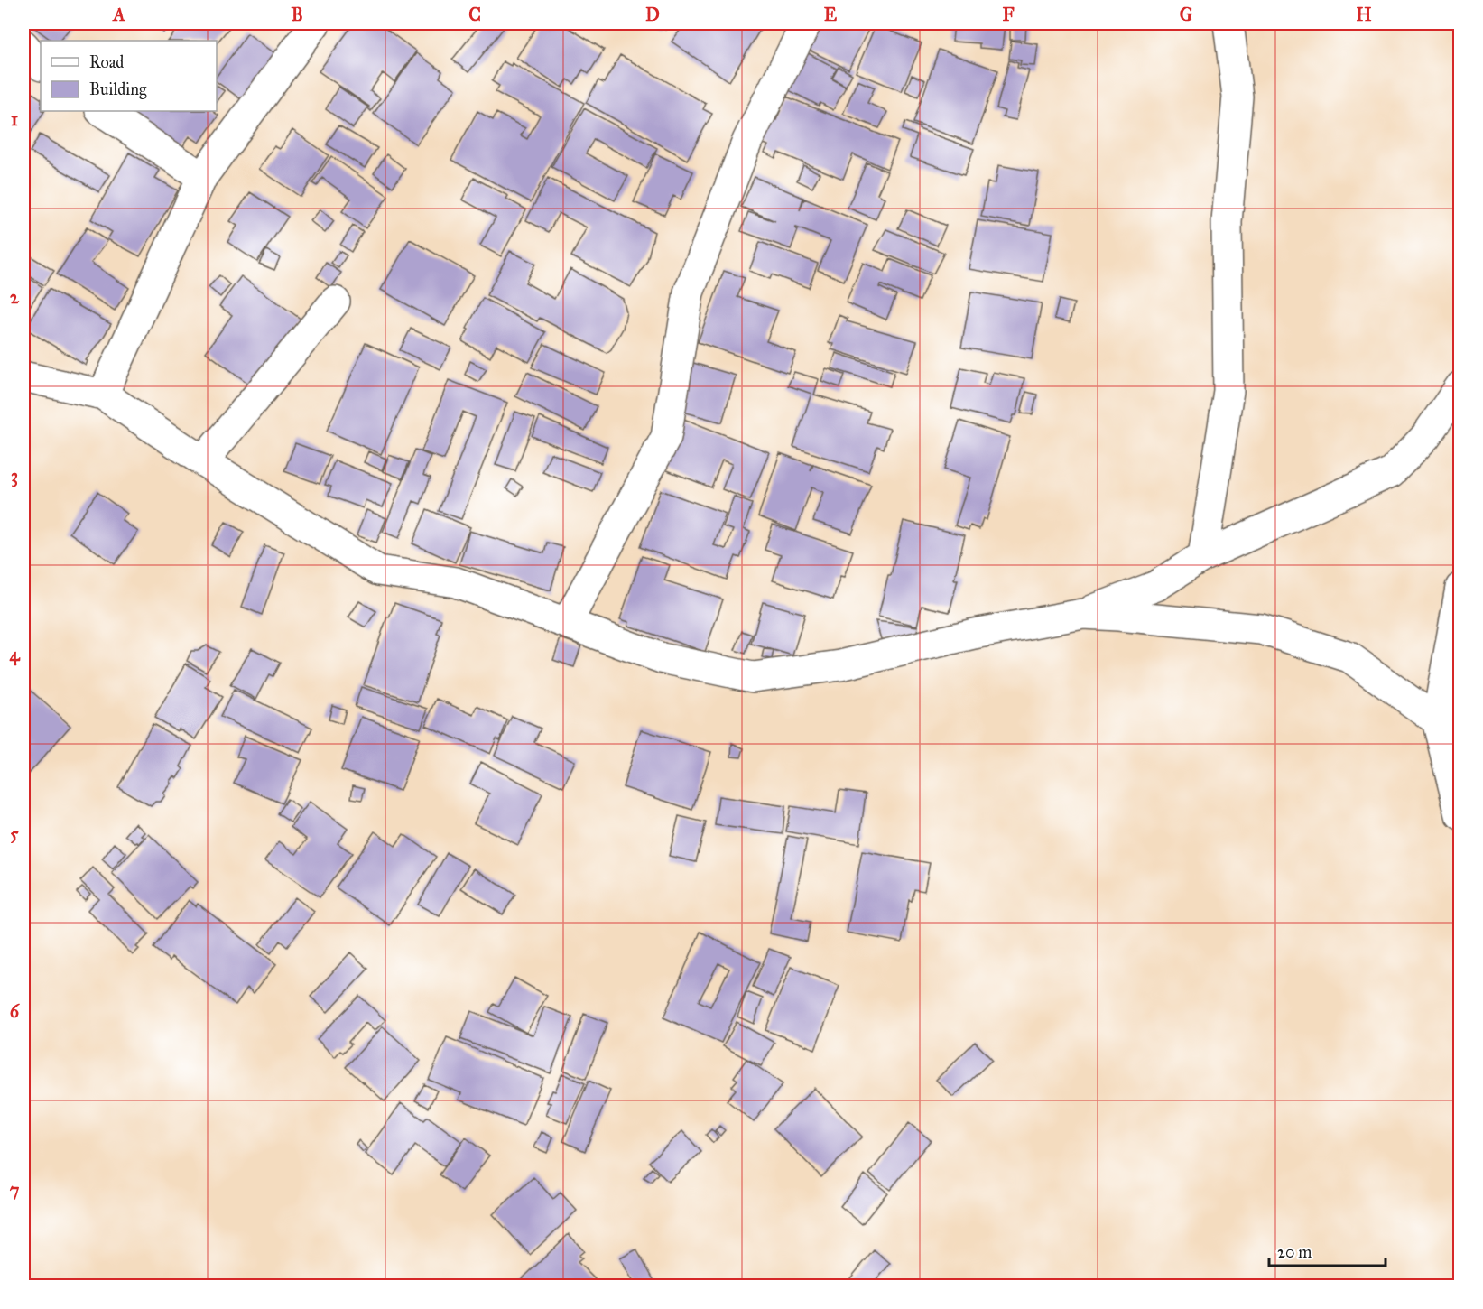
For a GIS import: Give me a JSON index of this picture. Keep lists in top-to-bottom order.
{
  "legend": ["Road", "Building"],
  "scale_bar": "20 m",
  "grid": {
    "columns": [
      "A",
      "B",
      "C",
      "D",
      "E",
      "F",
      "G",
      "H"
    ],
    "rows": [
      "1",
      "2",
      "3",
      "4",
      "5",
      "6",
      "7"
    ]
  }
}
